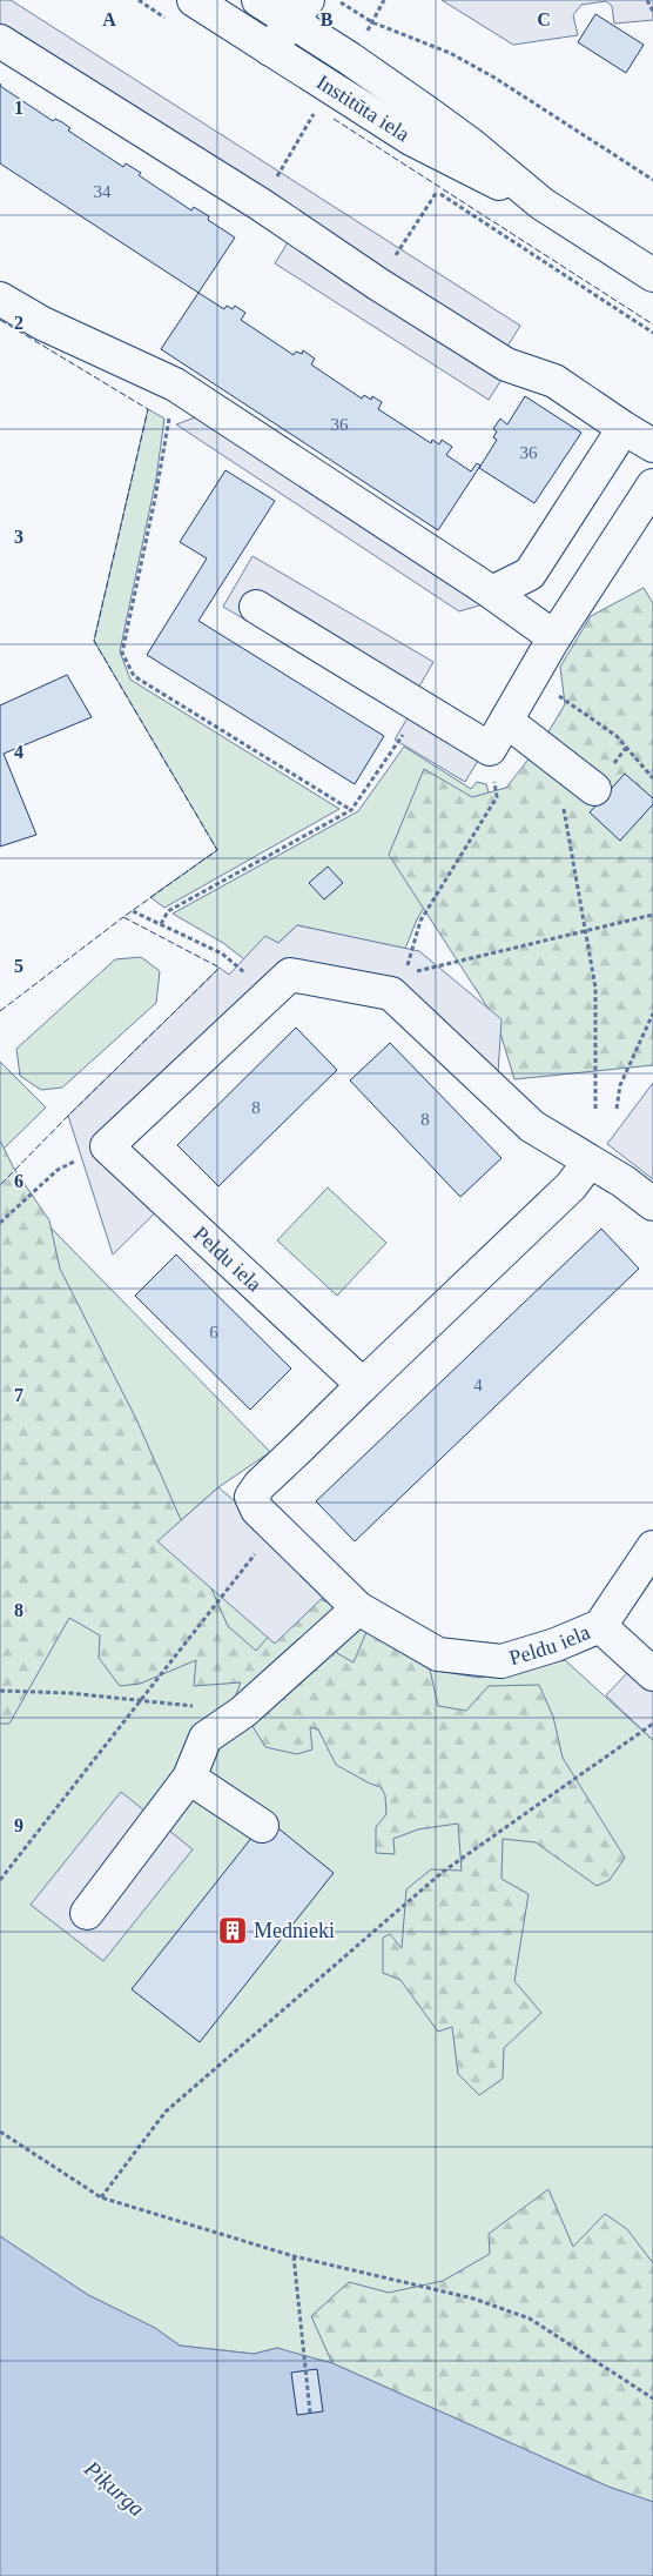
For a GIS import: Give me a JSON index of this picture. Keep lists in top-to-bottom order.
{
  "streets": {
    "street": ["Institūta iela", "Peldu iela"]
  },
  "water": ["Piķurga"],
  "places": {
    "building": ["Mednieki"]
  },
  "house_numbers": [
    "34",
    "36",
    "36",
    "8",
    "8",
    "6",
    "4"
  ],
  "grid": {
    "columns": ["A", "B", "C"],
    "rows": [
      "1",
      "2",
      "3",
      "4",
      "5",
      "6",
      "7",
      "8",
      "9"
    ]
  }
}
